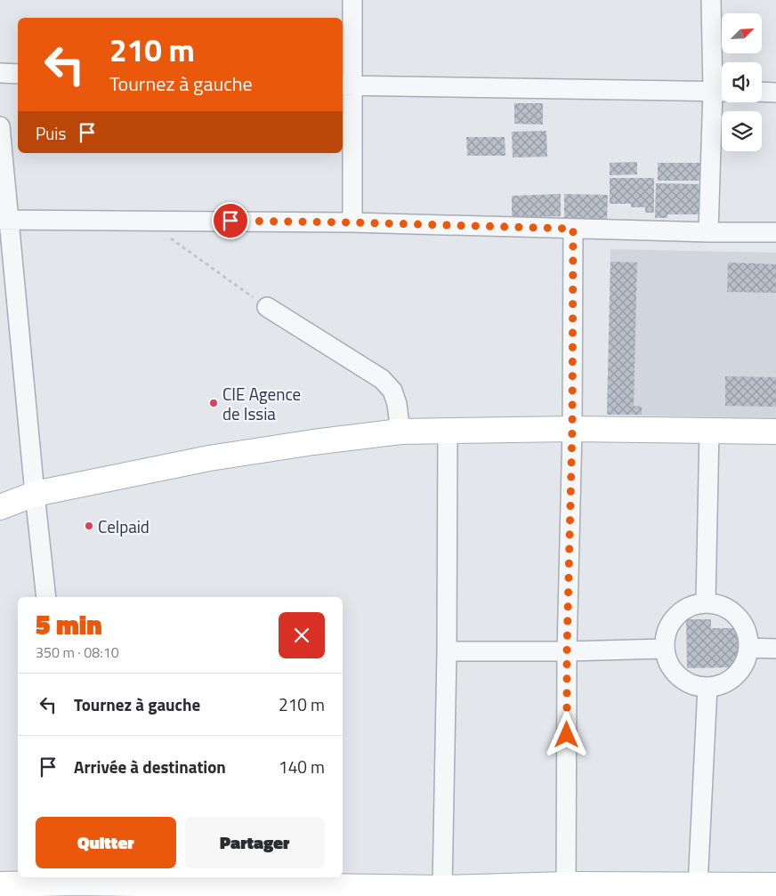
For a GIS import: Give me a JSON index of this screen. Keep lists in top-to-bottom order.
{
  "places": ["CIE Agence de Issia", "Celpaid"],
  "north": "top right",
  "page": {
    "turn": ["210 m", "Tournez à gauche"],
    "then": "Puis",
    "heading": ["5 min", "350 m · 08:10"],
    "list": [
      {
        "name": "Tournez à gauche",
        "value": "210 m"
      },
      {
        "name": "Arrivée à destination",
        "value": "140 m"
      }
    ],
    "buttons": ["Quitter", "Partager"]
  }
}
